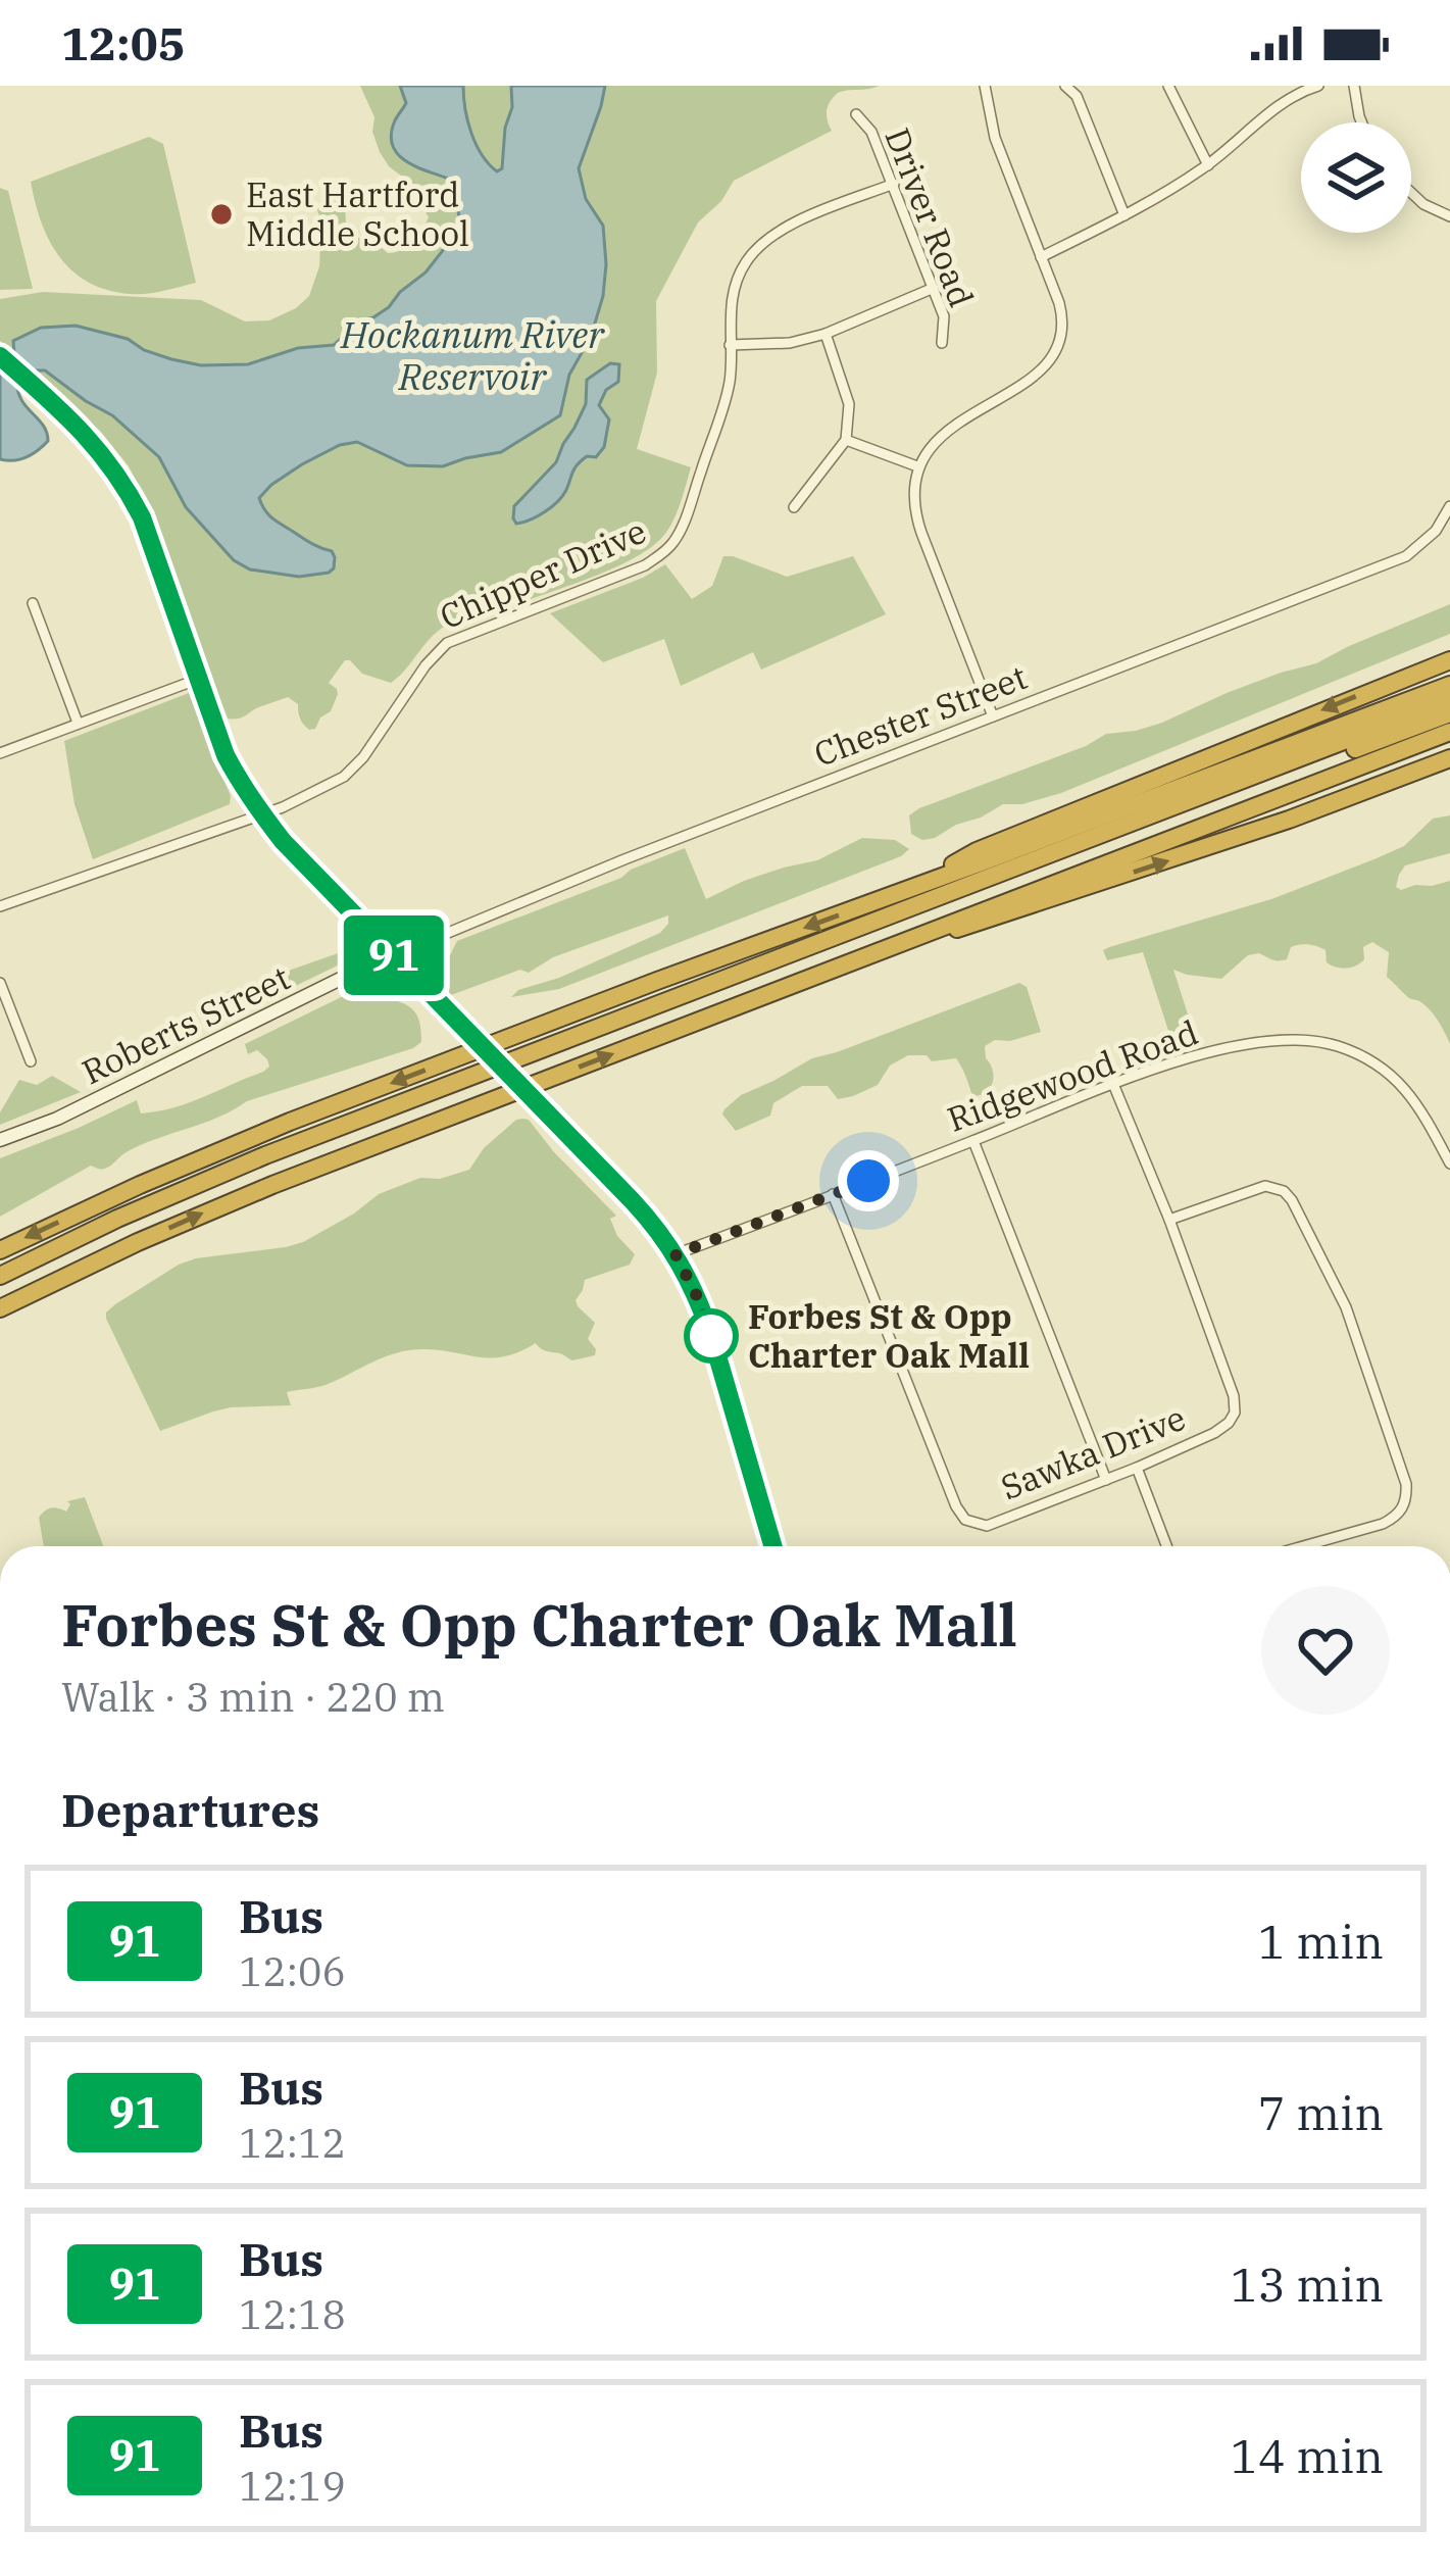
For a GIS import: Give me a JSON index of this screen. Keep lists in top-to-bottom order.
{
  "streets": {
    "main road": ["Roberts Street"],
    "street": [
      "Driver Road",
      "Chipper Drive",
      "Chester Street",
      "Ridgewood Road",
      "Sawka Drive"
    ]
  },
  "crossings": [
    ["Driver Road", "Chipper Drive"],
    ["Chester Street", "Roberts Street"],
    ["Ridgewood Road", "Sawka Drive"]
  ],
  "water": ["Hockanum River Reservoir"],
  "places": ["East Hartford Middle School", "Forbes St & Opp Charter Oak Mall"],
  "lines": ["bus line 91"],
  "page": {
    "status": "12:05",
    "on_map": "91",
    "heading": [
      ["Forbes St & Opp Charter Oak Mall", "Walk · 3 min · 220 m"],
      "Departures"
    ],
    "list": [
      {
        "mark": "91",
        "name": "Bus",
        "note": "12:06",
        "value": "1 min"
      },
      {
        "mark": "91",
        "name": "Bus",
        "note": "12:12",
        "value": "7 min"
      },
      {
        "mark": "91",
        "name": "Bus",
        "note": "12:18",
        "value": "13 min"
      },
      {
        "mark": "91",
        "name": "Bus",
        "note": "12:19",
        "value": "14 min"
      }
    ]
  }
}
